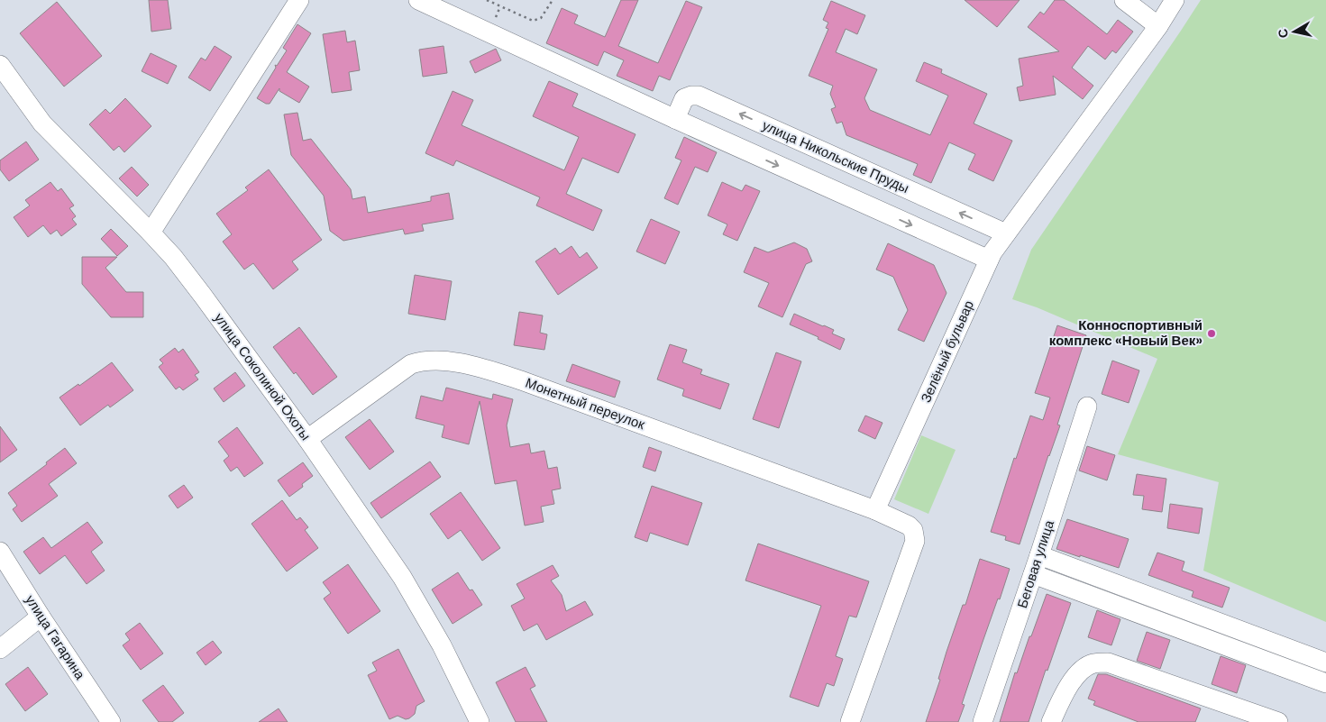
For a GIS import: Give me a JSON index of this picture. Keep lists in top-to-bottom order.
{
  "streets": {
    "street": [
      "улица Никольские Пруды",
      "Зелёный бульвар",
      "улица Соколиной Охоты",
      "Монетный переулок",
      "Беговая улица",
      "улица Гагарина"
    ]
  },
  "crossings": [
    ["улица Никольские Пруды", "Зелёный бульвар"],
    ["Зелёный бульвар", "Монетный переулок"],
    ["улица Соколиной Охоты", "Монетный переулок"]
  ],
  "places": ["Конноспортивный комплекс «Новый Век»"],
  "north": "left"
}
